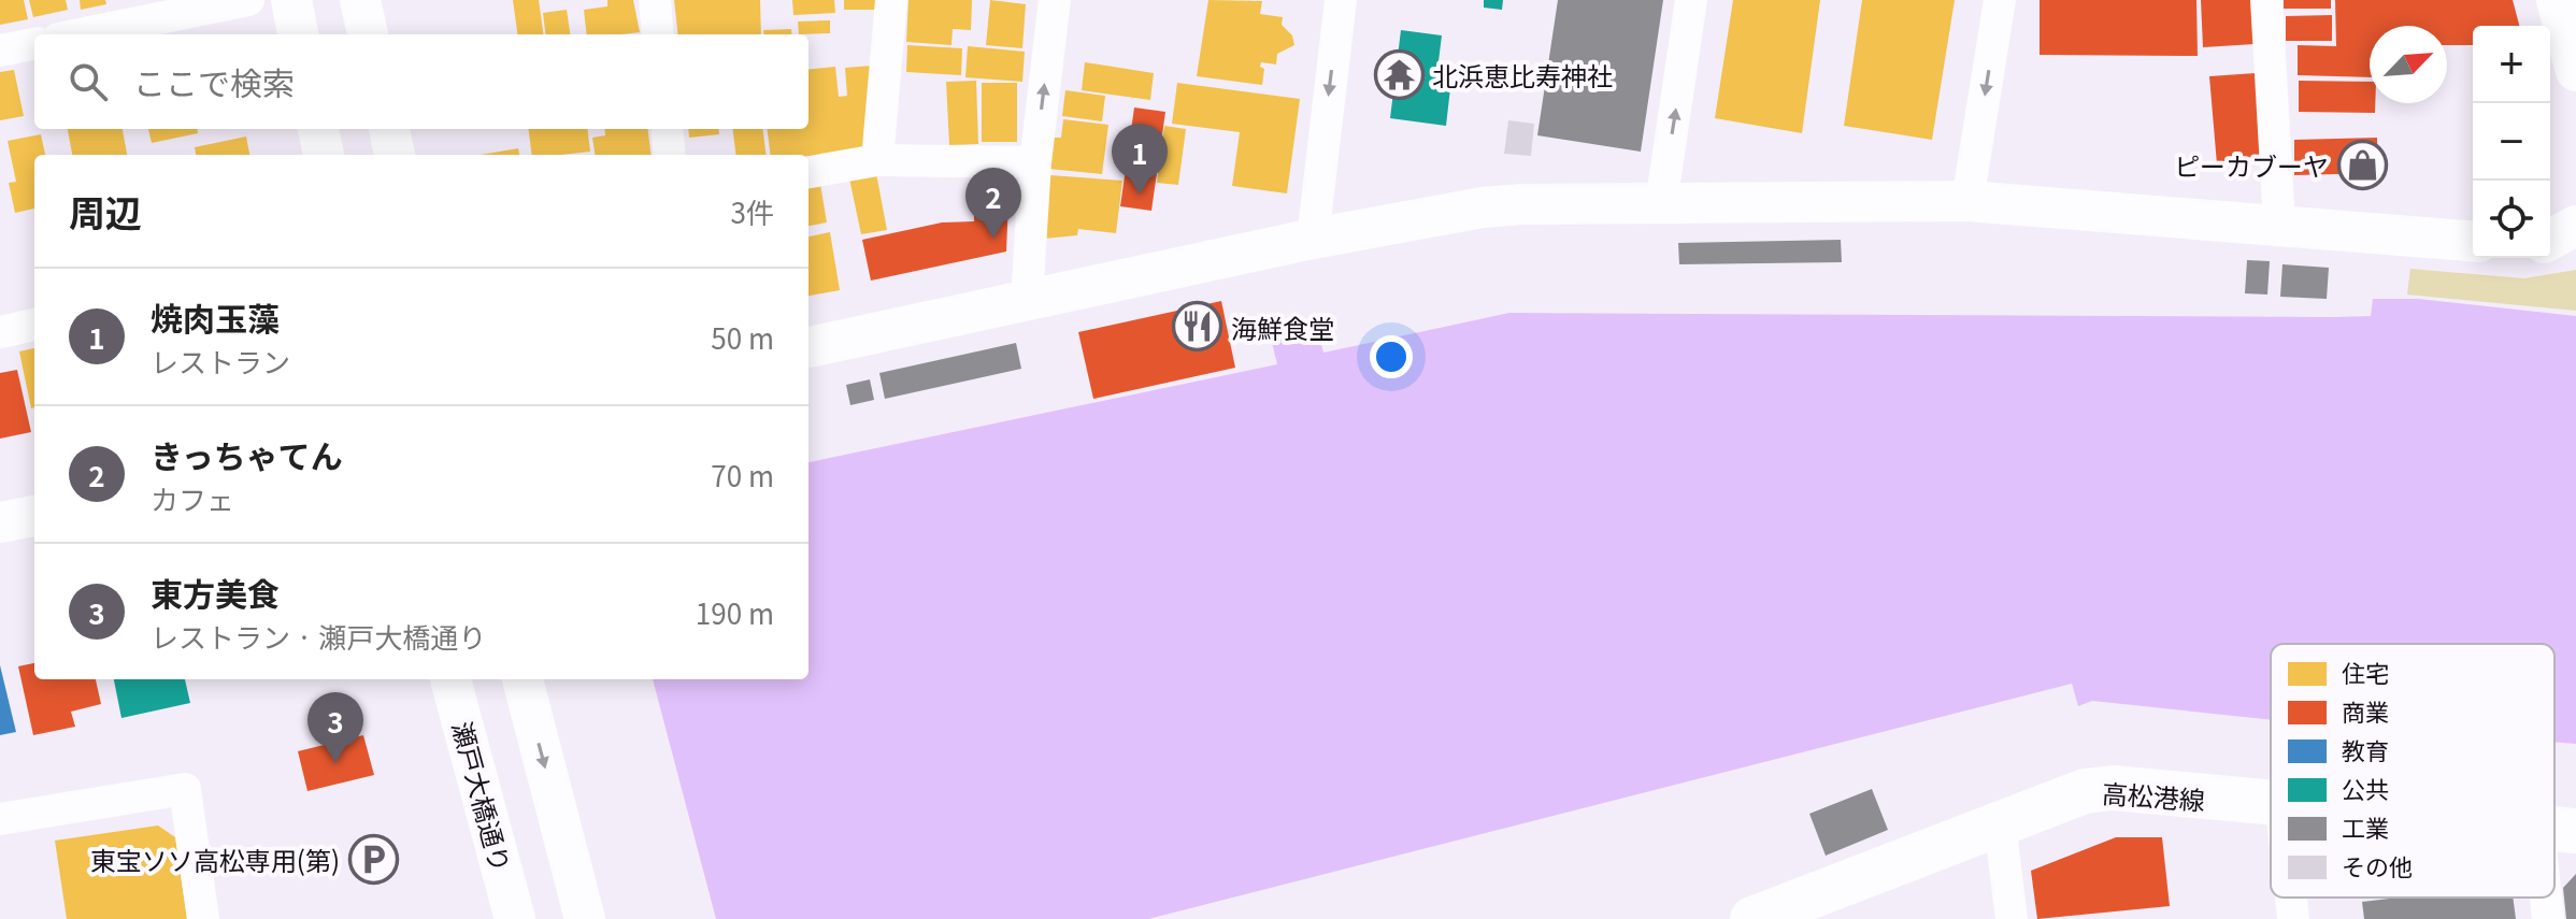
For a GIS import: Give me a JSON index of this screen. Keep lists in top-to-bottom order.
{
  "streets": {
    "main road": ["高松港線"],
    "street": ["瀬戸大橋通り"]
  },
  "places": {
    "temple": ["北浜恵比寿神社"],
    "shop": ["ピーカブーヤ"],
    "restaurant": ["海鮮食堂"],
    "parking": ["東宝ソソ高松専用(第)"]
  },
  "legend": [
    "住宅",
    "商業",
    "教育",
    "公共",
    "工業",
    "その他"
  ],
  "north": "top right",
  "page": {
    "map_buttons": ["+", "−"],
    "search": "ここで検索",
    "pins": ["1", "2", "3"],
    "heading": ["周辺", "3件"],
    "list": [
      {
        "mark": "1",
        "name": "焼肉玉藻",
        "note": "レストラン",
        "value": "50 m"
      },
      {
        "mark": "2",
        "name": "きっちゃてん",
        "note": "カフェ",
        "value": "70 m"
      },
      {
        "mark": "3",
        "name": "東方美食",
        "note": "レストラン · 瀬戸大橋通り",
        "value": "190 m"
      }
    ]
  }
}
